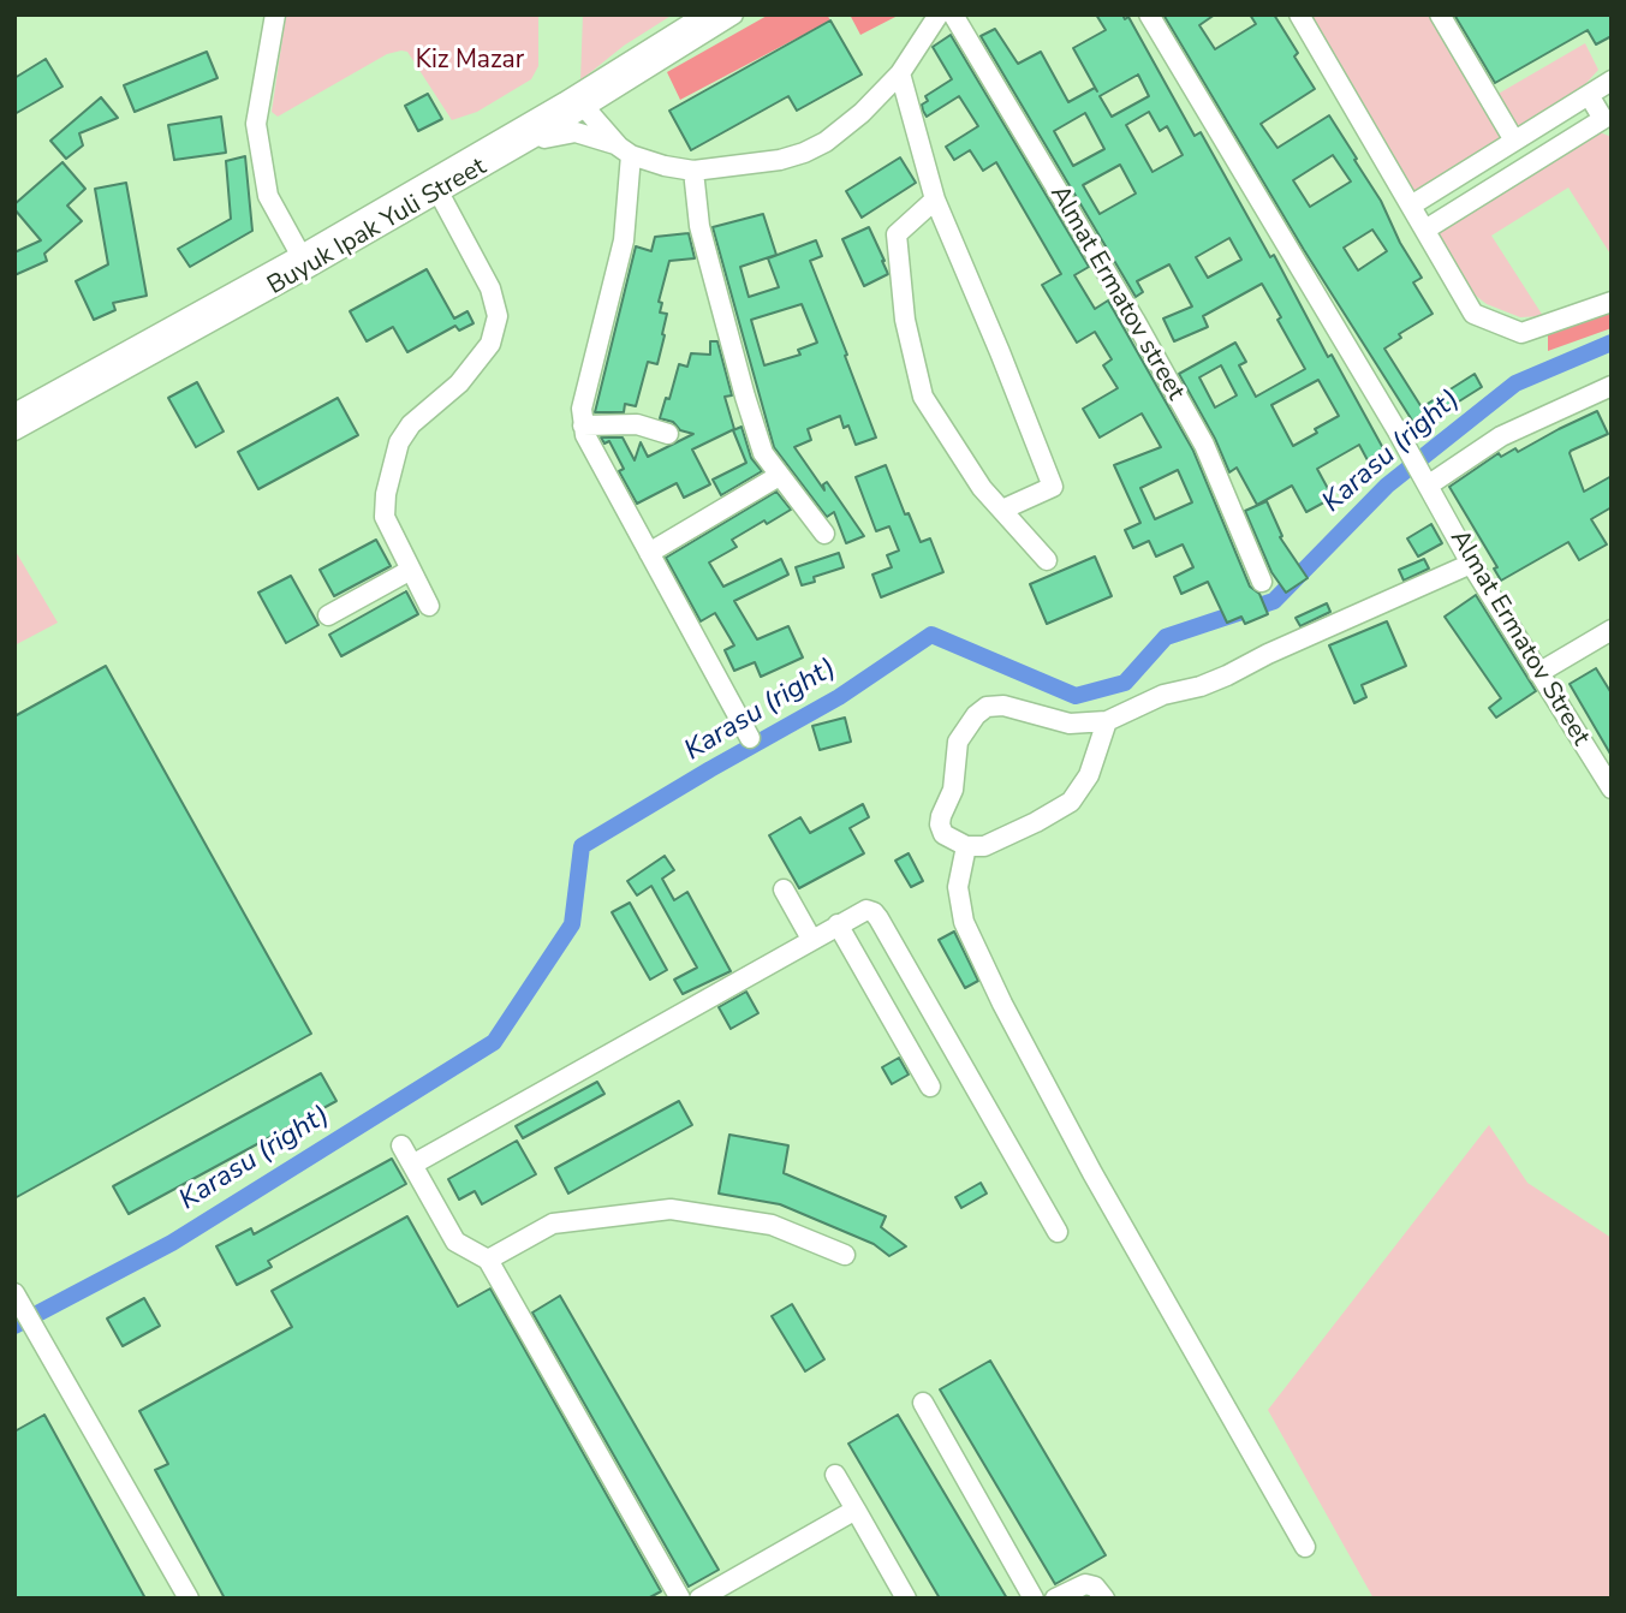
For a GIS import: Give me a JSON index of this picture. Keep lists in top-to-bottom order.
{
  "streets": {
    "street": ["Buyuk Ipak Yuli Street", "Almat Ermatov street", "Almat Ermatov Street"]
  },
  "water": ["Karasu (right)"],
  "parks": ["Kiz Mazar"]
}
